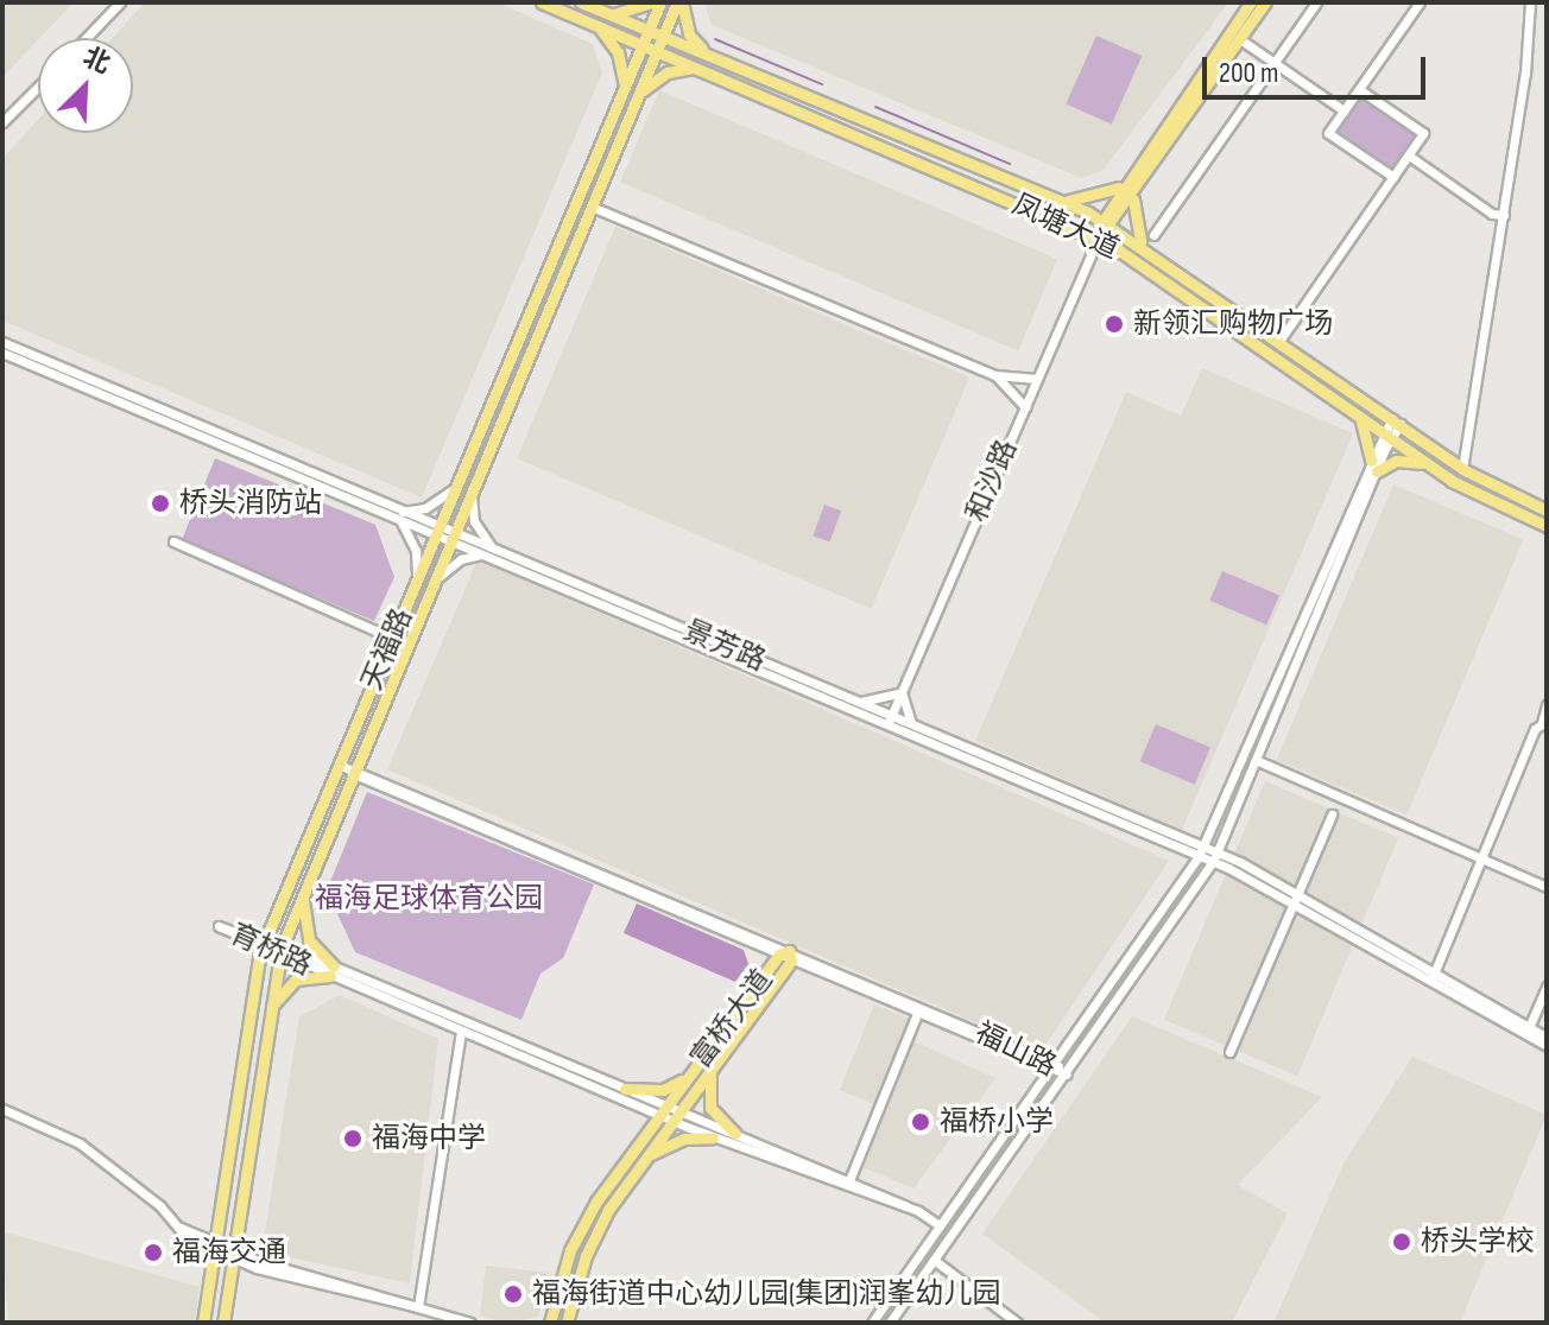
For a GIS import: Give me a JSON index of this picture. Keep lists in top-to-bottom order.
{
  "streets": {
    "main road": [
      "凤塘大道",
      "和沙路",
      "天福路",
      "富桥大道"
    ],
    "street": ["景芳路", "育桥路", "福山路"]
  },
  "crossings": [
    ["凤塘大道", "和沙路"],
    ["凤塘大道", "天福路"],
    ["和沙路", "景芳路"],
    ["景芳路", "天福路"],
    ["天福路", "育桥路"],
    ["天福路", "福山路"],
    ["育桥路", "富桥大道"],
    ["富桥大道", "福山路"]
  ],
  "parks": ["福海足球体育公园"],
  "places": [
    "新领汇购物广场",
    "桥头消防站",
    "福桥小学",
    "福海中学",
    "桥头学校",
    "福海交通",
    "福海街道中心幼儿园(集团)润峯幼儿园"
  ],
  "scale_bar": "200 m",
  "north": "top right"
}
